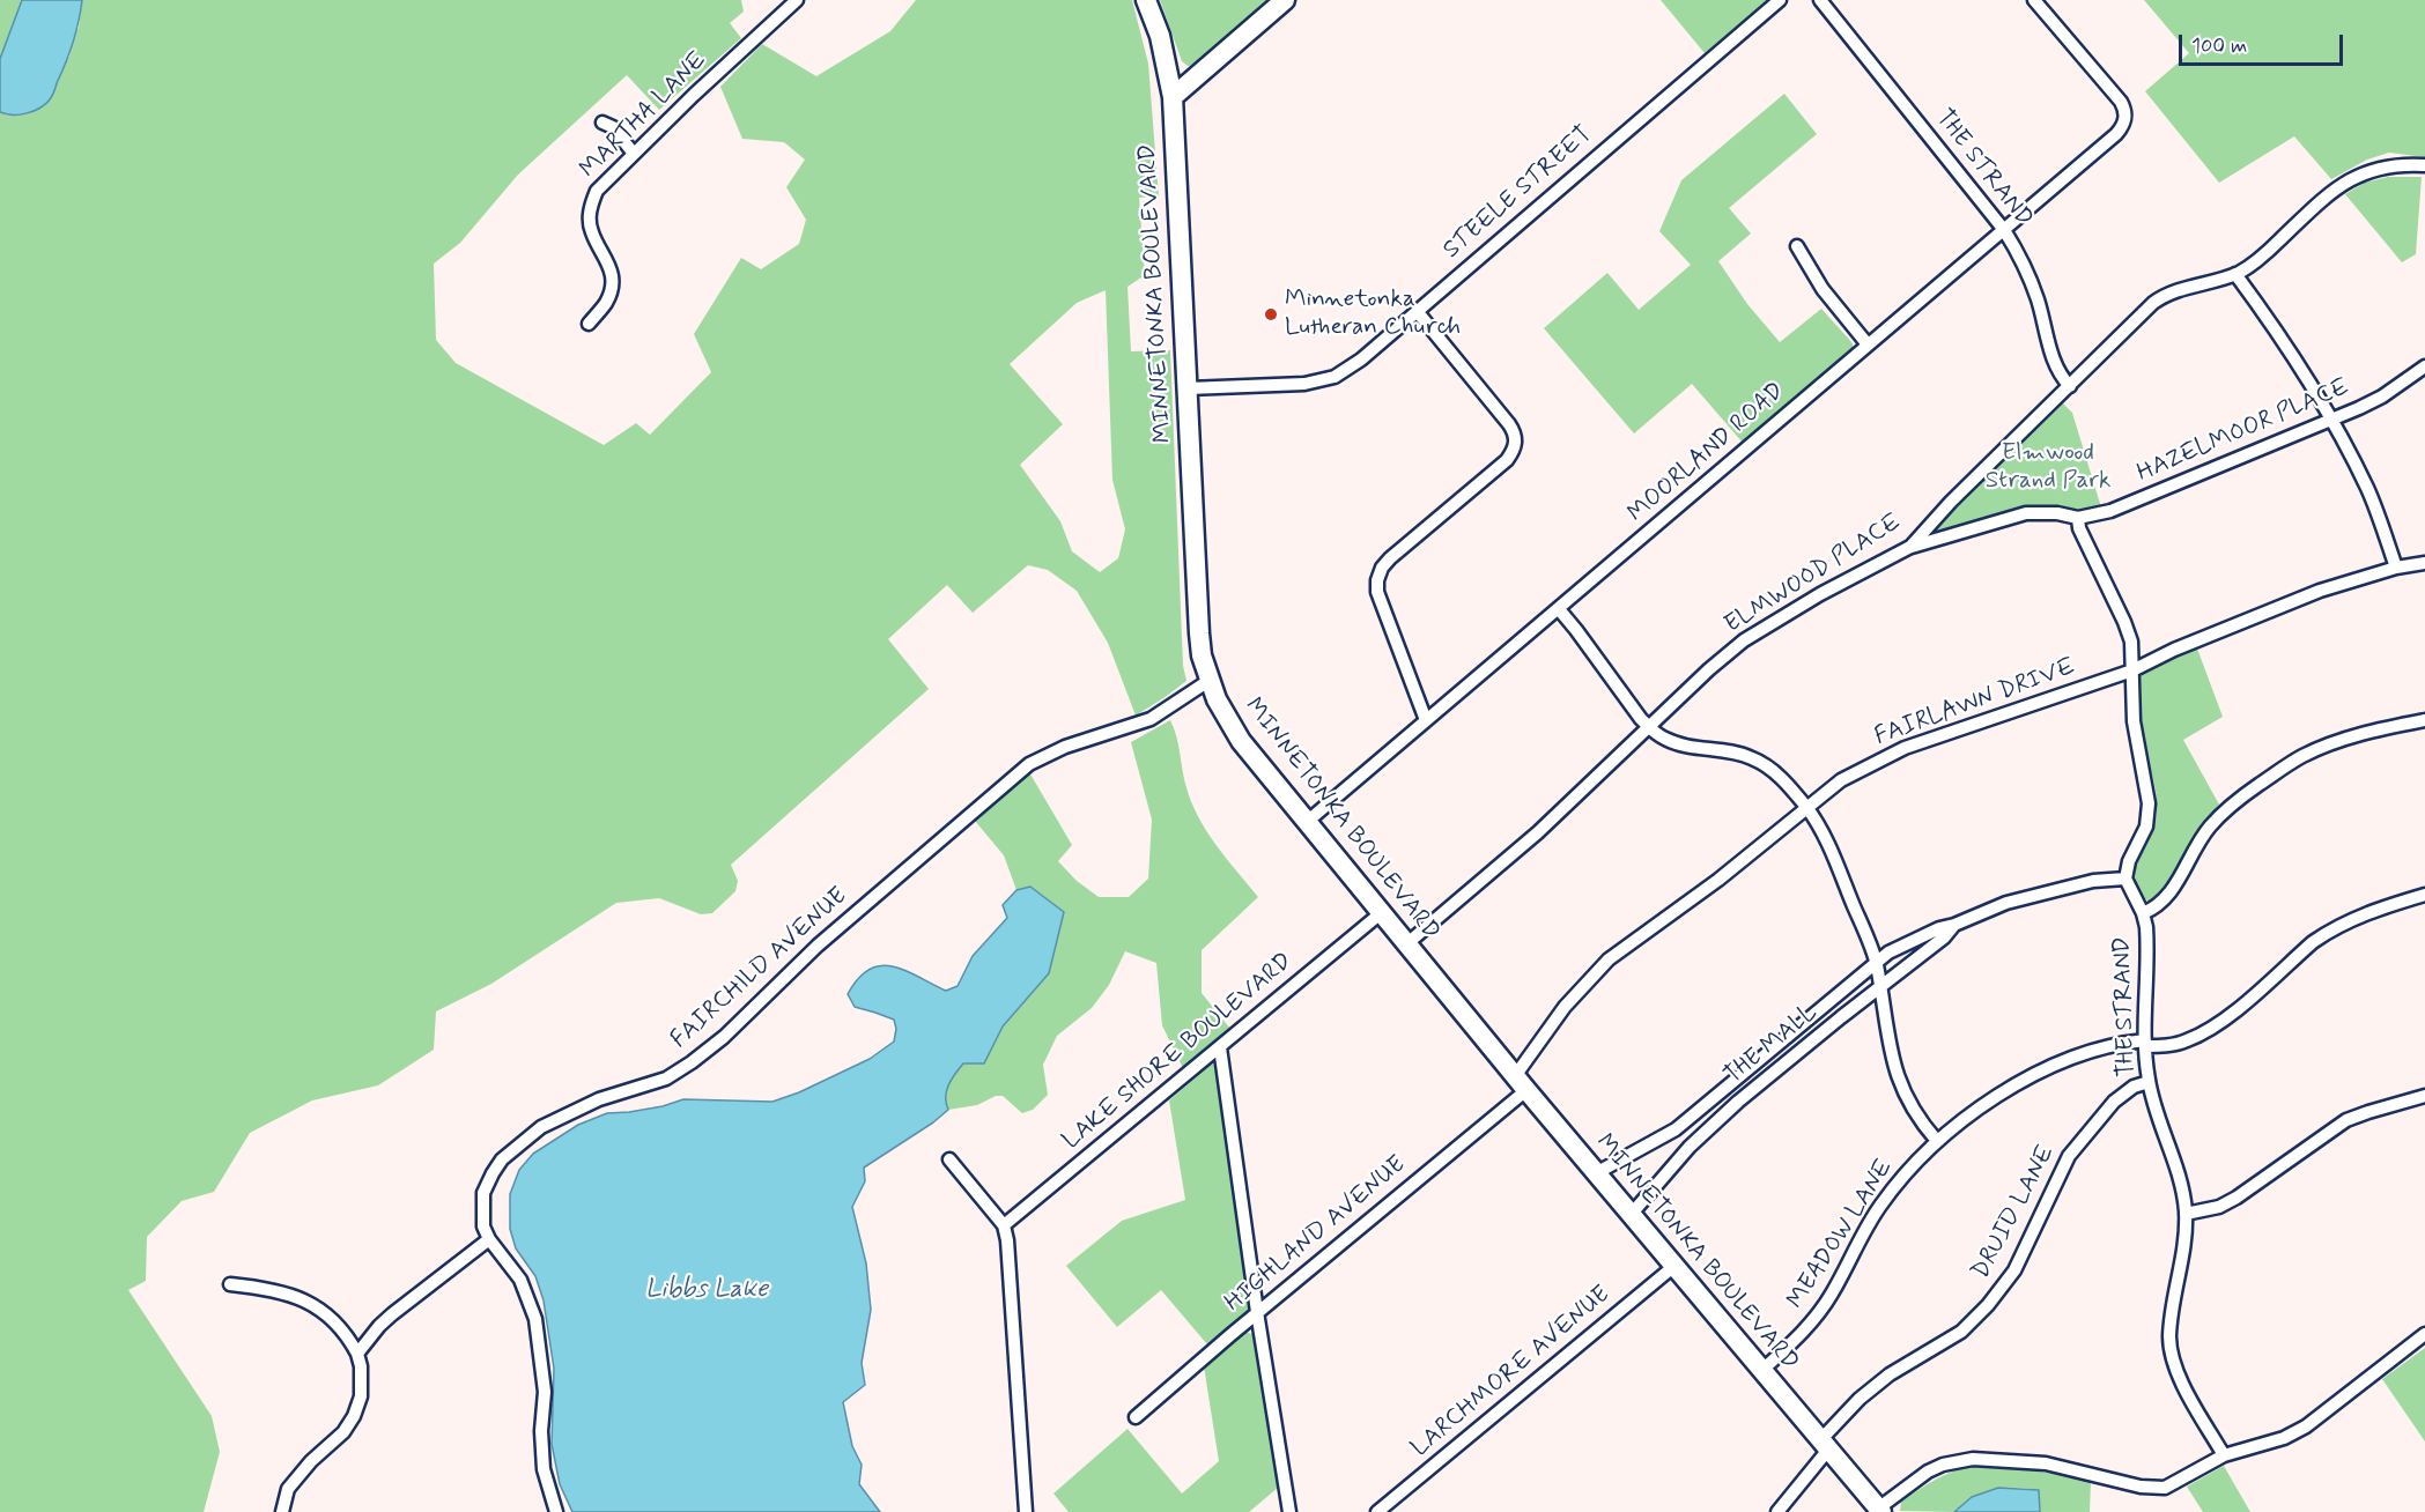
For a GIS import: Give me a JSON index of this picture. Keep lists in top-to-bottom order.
{
  "streets": {
    "main road": ["MINNETONKA BOULEVARD"],
    "street": [
      "MARTHA LANE",
      "THE STRAND",
      "STEELE STREET",
      "HAZELMOOR PLACE",
      "MOORLAND ROAD",
      "ELMWOOD PLACE",
      "FAIRLAWN DRIVE",
      "FAIRCHILD AVENUE",
      "THE MALL",
      "LAKE SHORE BOULEVARD",
      "DRUID LANE",
      "HIGHLAND AVENUE",
      "MEADOW LANE",
      "LARCHMORE AVENUE"
    ]
  },
  "crossings": [
    ["THE STRAND", "MOORLAND ROAD"],
    ["THE STRAND", "ELMWOOD PLACE"],
    ["THE STRAND", "THE MALL"],
    ["THE STRAND", "DRUID LANE"],
    ["THE STRAND", "MEADOW LANE"],
    ["STEELE STREET", "MINNETONKA BOULEVARD"],
    ["MINNETONKA BOULEVARD", "MOORLAND ROAD"],
    ["MINNETONKA BOULEVARD", "ELMWOOD PLACE"],
    ["MINNETONKA BOULEVARD", "FAIRLAWN DRIVE"],
    ["MINNETONKA BOULEVARD", "FAIRCHILD AVENUE"],
    ["MINNETONKA BOULEVARD", "THE MALL"],
    ["MINNETONKA BOULEVARD", "LAKE SHORE BOULEVARD"],
    ["MINNETONKA BOULEVARD", "DRUID LANE"],
    ["MINNETONKA BOULEVARD", "HIGHLAND AVENUE"],
    ["MINNETONKA BOULEVARD", "MEADOW LANE"],
    ["MINNETONKA BOULEVARD", "LARCHMORE AVENUE"],
    ["HAZELMOOR PLACE", "ELMWOOD PLACE"],
    ["FAIRLAWN DRIVE", "HIGHLAND AVENUE"]
  ],
  "water": ["Libbs Lake"],
  "parks": ["Elmwood Strand Park"],
  "places": ["Minnetonka Lutheran Church"],
  "scale_bar": "100 m"
}
